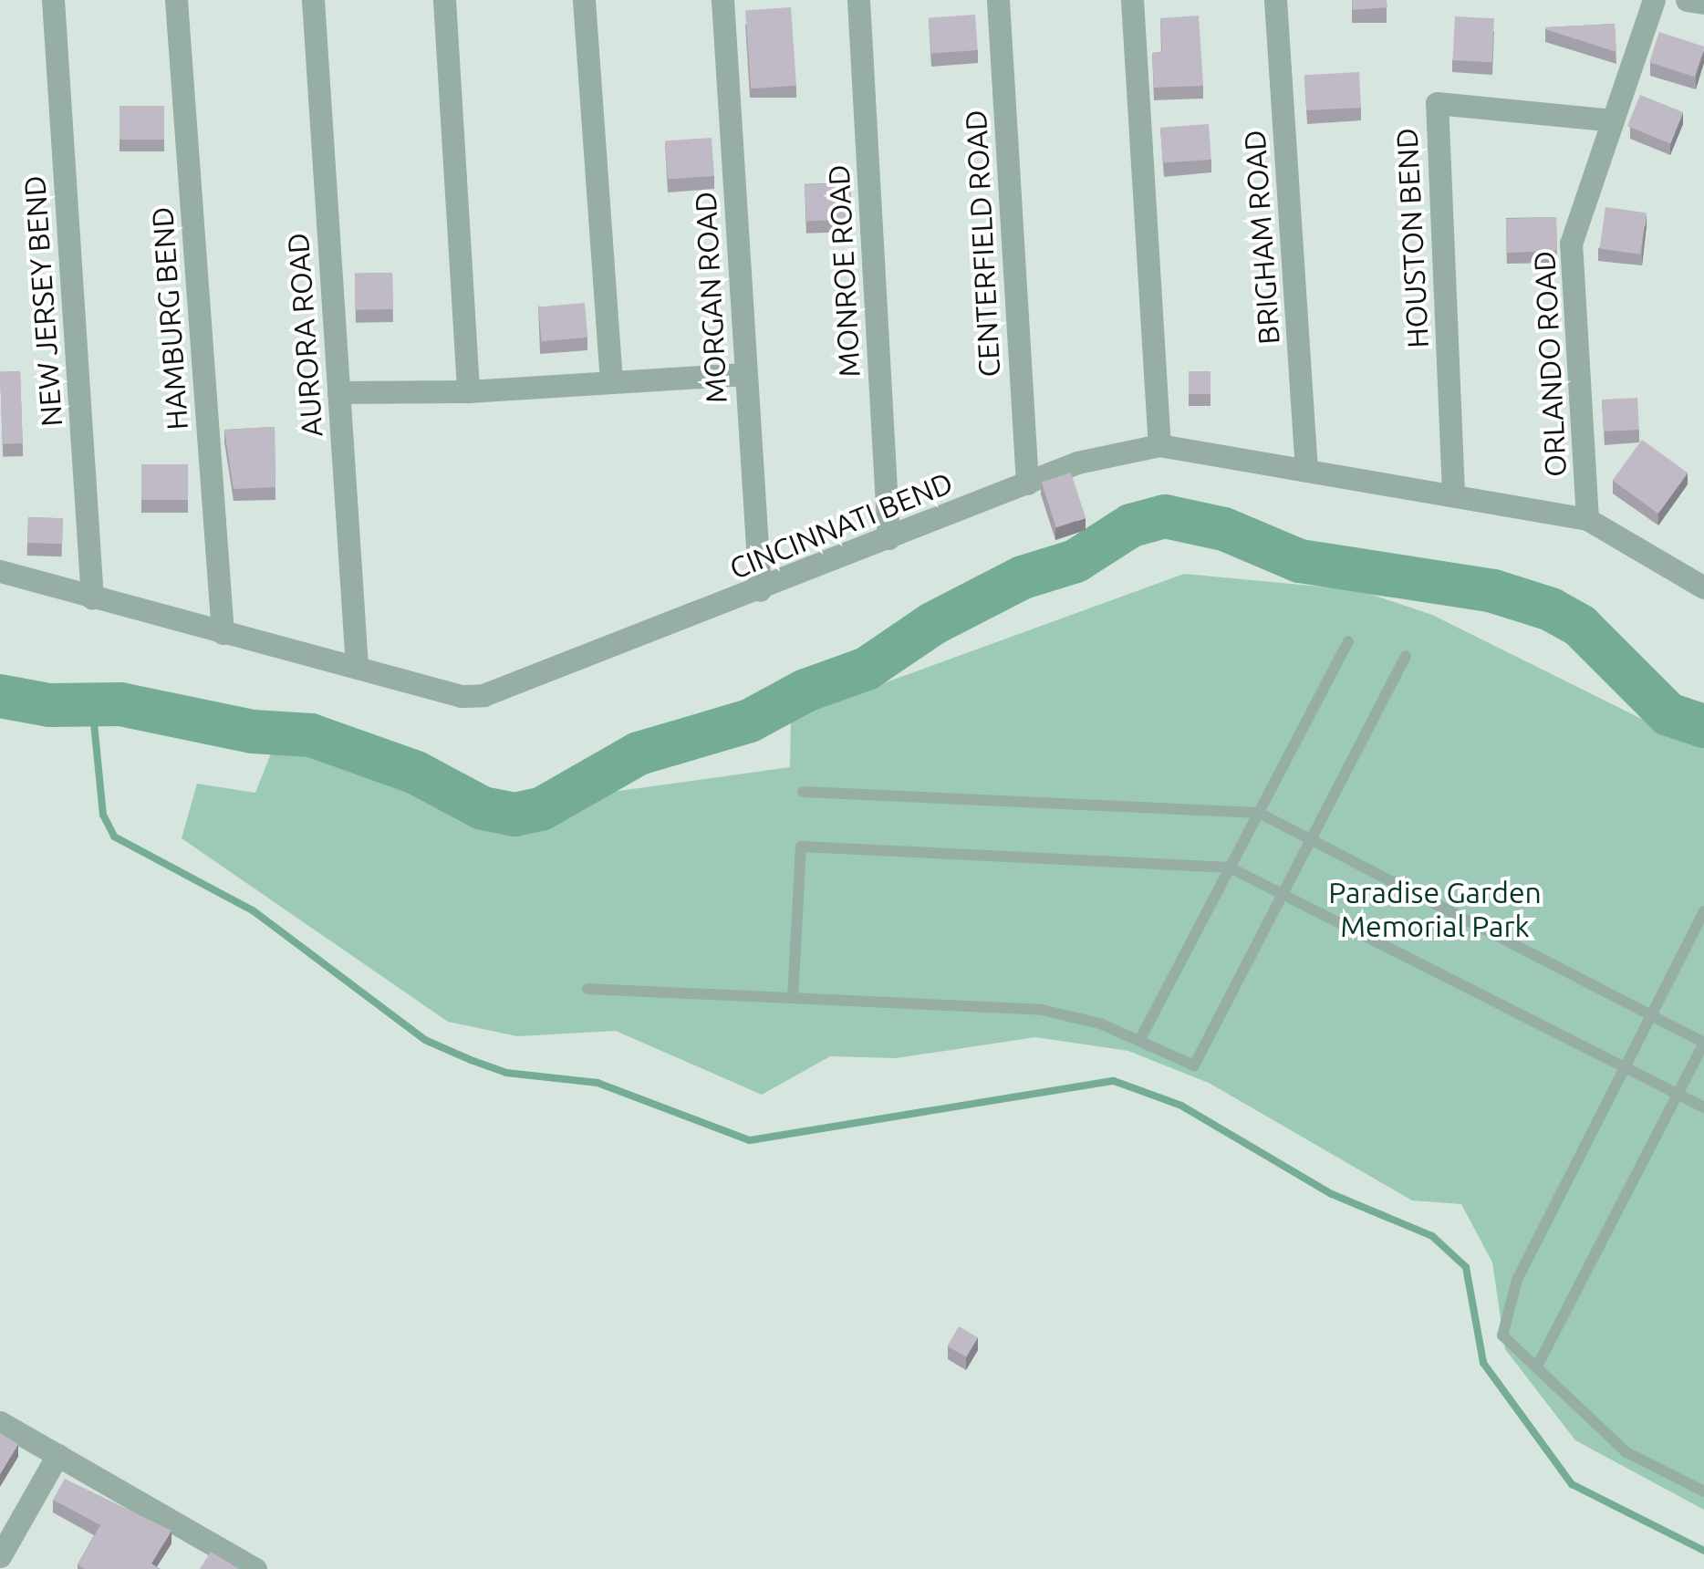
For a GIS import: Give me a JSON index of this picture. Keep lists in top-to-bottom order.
{
  "streets": {
    "street": [
      "BRIGHAM ROAD",
      "HOUSTON BEND",
      "CENTERFIELD ROAD",
      "MONROE ROAD",
      "MORGAN ROAD",
      "NEW JERSEY BEND",
      "HAMBURG BEND",
      "AURORA ROAD",
      "ORLANDO ROAD",
      "CINCINNATI BEND"
    ]
  },
  "crossings": [
    ["BRIGHAM ROAD", "CINCINNATI BEND"],
    ["HOUSTON BEND", "ORLANDO ROAD"],
    ["HOUSTON BEND", "CINCINNATI BEND"],
    ["CENTERFIELD ROAD", "CINCINNATI BEND"],
    ["MONROE ROAD", "CINCINNATI BEND"],
    ["MORGAN ROAD", "CINCINNATI BEND"],
    ["NEW JERSEY BEND", "CINCINNATI BEND"],
    ["HAMBURG BEND", "CINCINNATI BEND"],
    ["AURORA ROAD", "CINCINNATI BEND"],
    ["ORLANDO ROAD", "CINCINNATI BEND"]
  ],
  "parks": ["Paradise Garden Memorial Park"]
}
